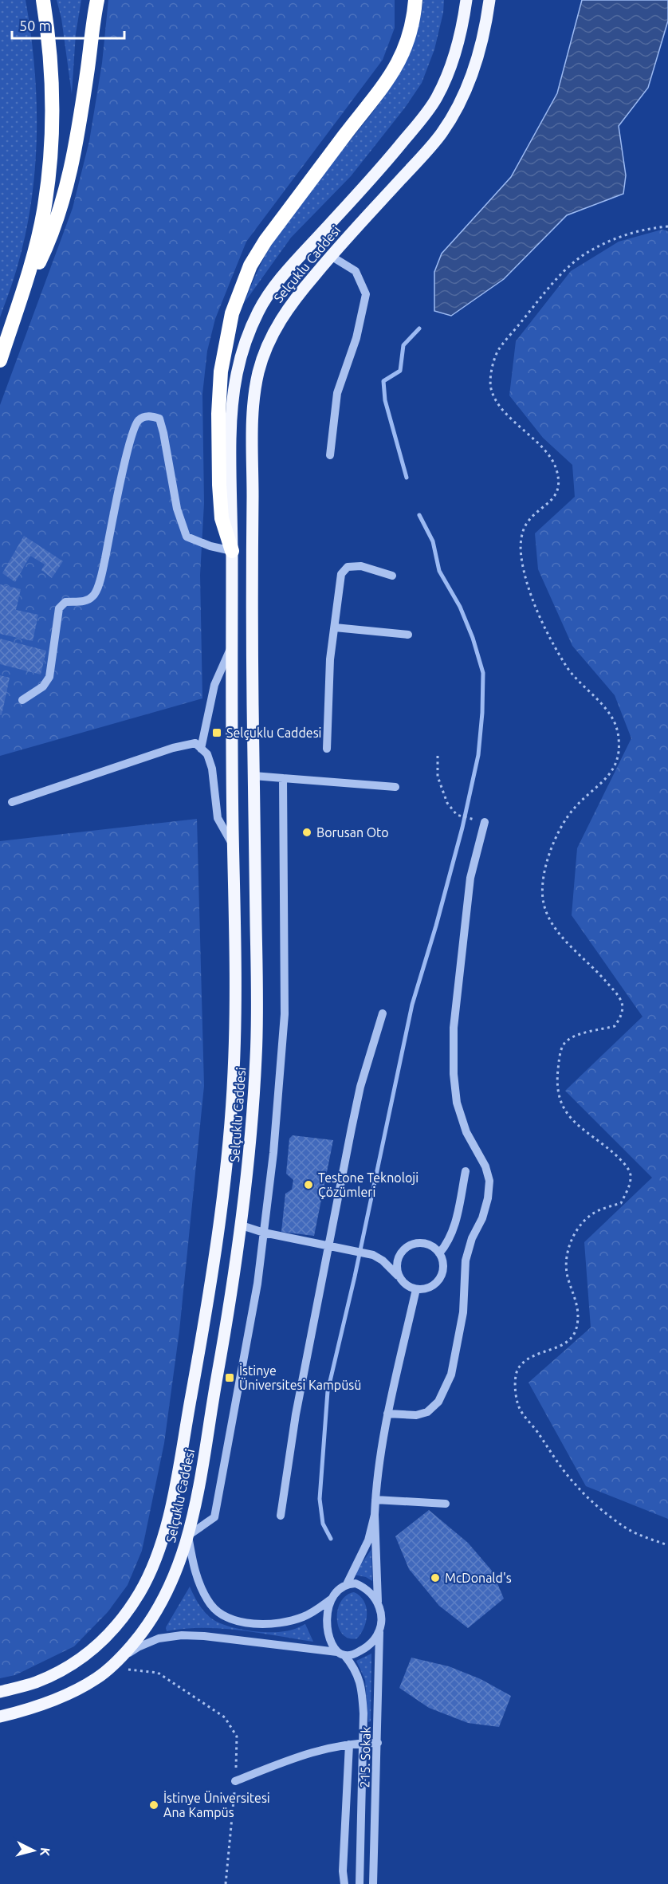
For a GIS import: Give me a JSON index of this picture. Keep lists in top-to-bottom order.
{
  "streets": {
    "main road": ["Selçuklu Caddesi"],
    "street": ["215. Sokak"]
  },
  "places": {
    "transit": ["Selçuklu Caddesi", "İstinye Üniversitesi Kampüsü"],
    "other": [
      "Borusan Oto",
      "Testone Teknoloji Çözümleri",
      "McDonald's",
      "İstinye Üniversitesi Ana Kampüs"
    ]
  },
  "scale_bar": "50 m",
  "north": "right"
}
